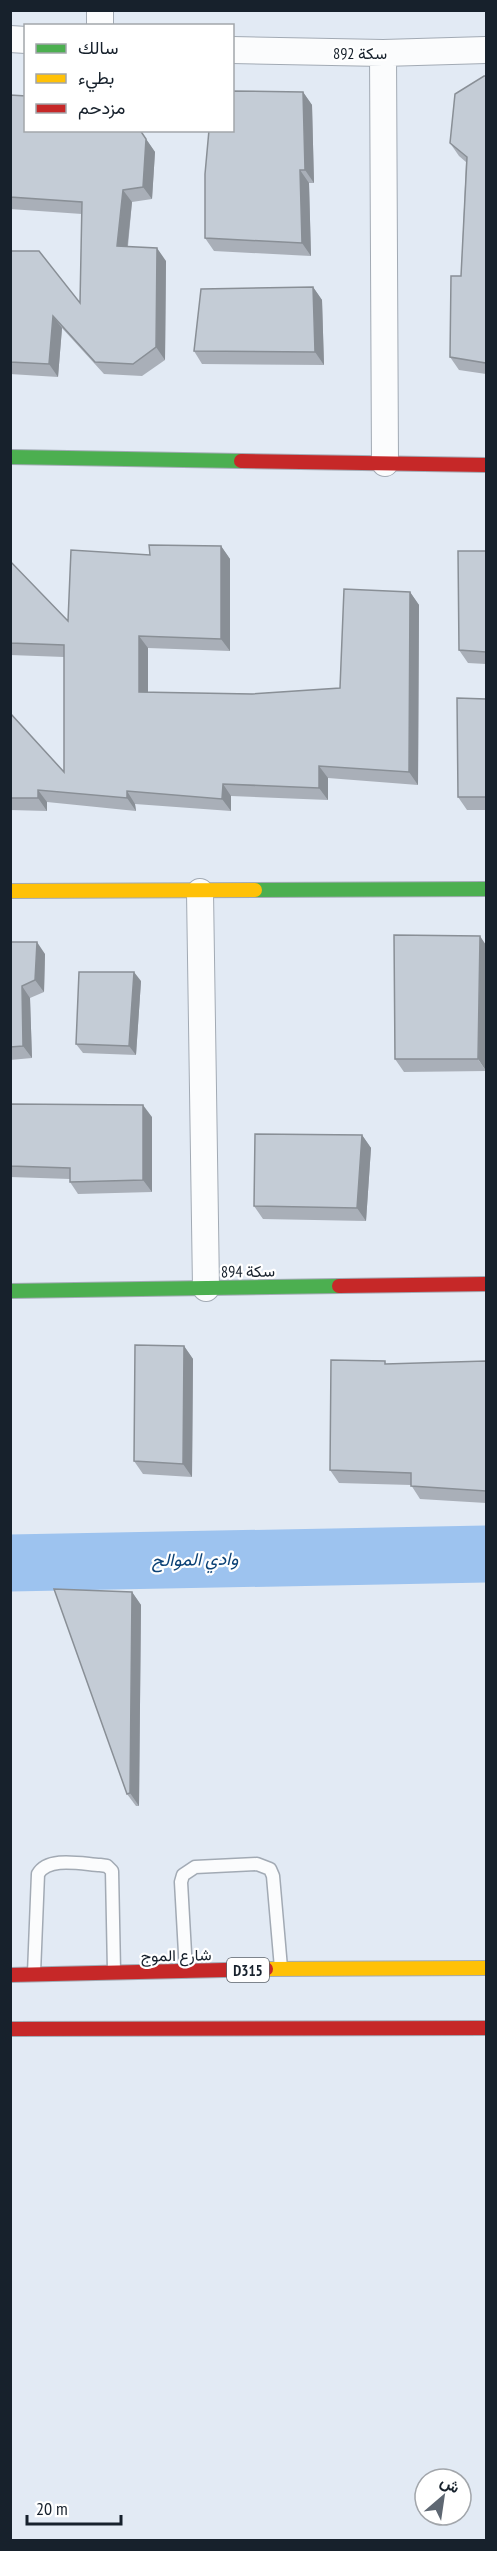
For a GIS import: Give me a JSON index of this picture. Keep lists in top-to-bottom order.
{
  "streets": {
    "street": [
      "سكة 892",
      "سكة 894",
      "شارع الموج",
      "D315"
    ]
  },
  "water": ["وادي الموالح"],
  "legend": ["سالك", "بطيء", "مزدحم"],
  "scale_bar": "20 m",
  "north": "top right"
}
